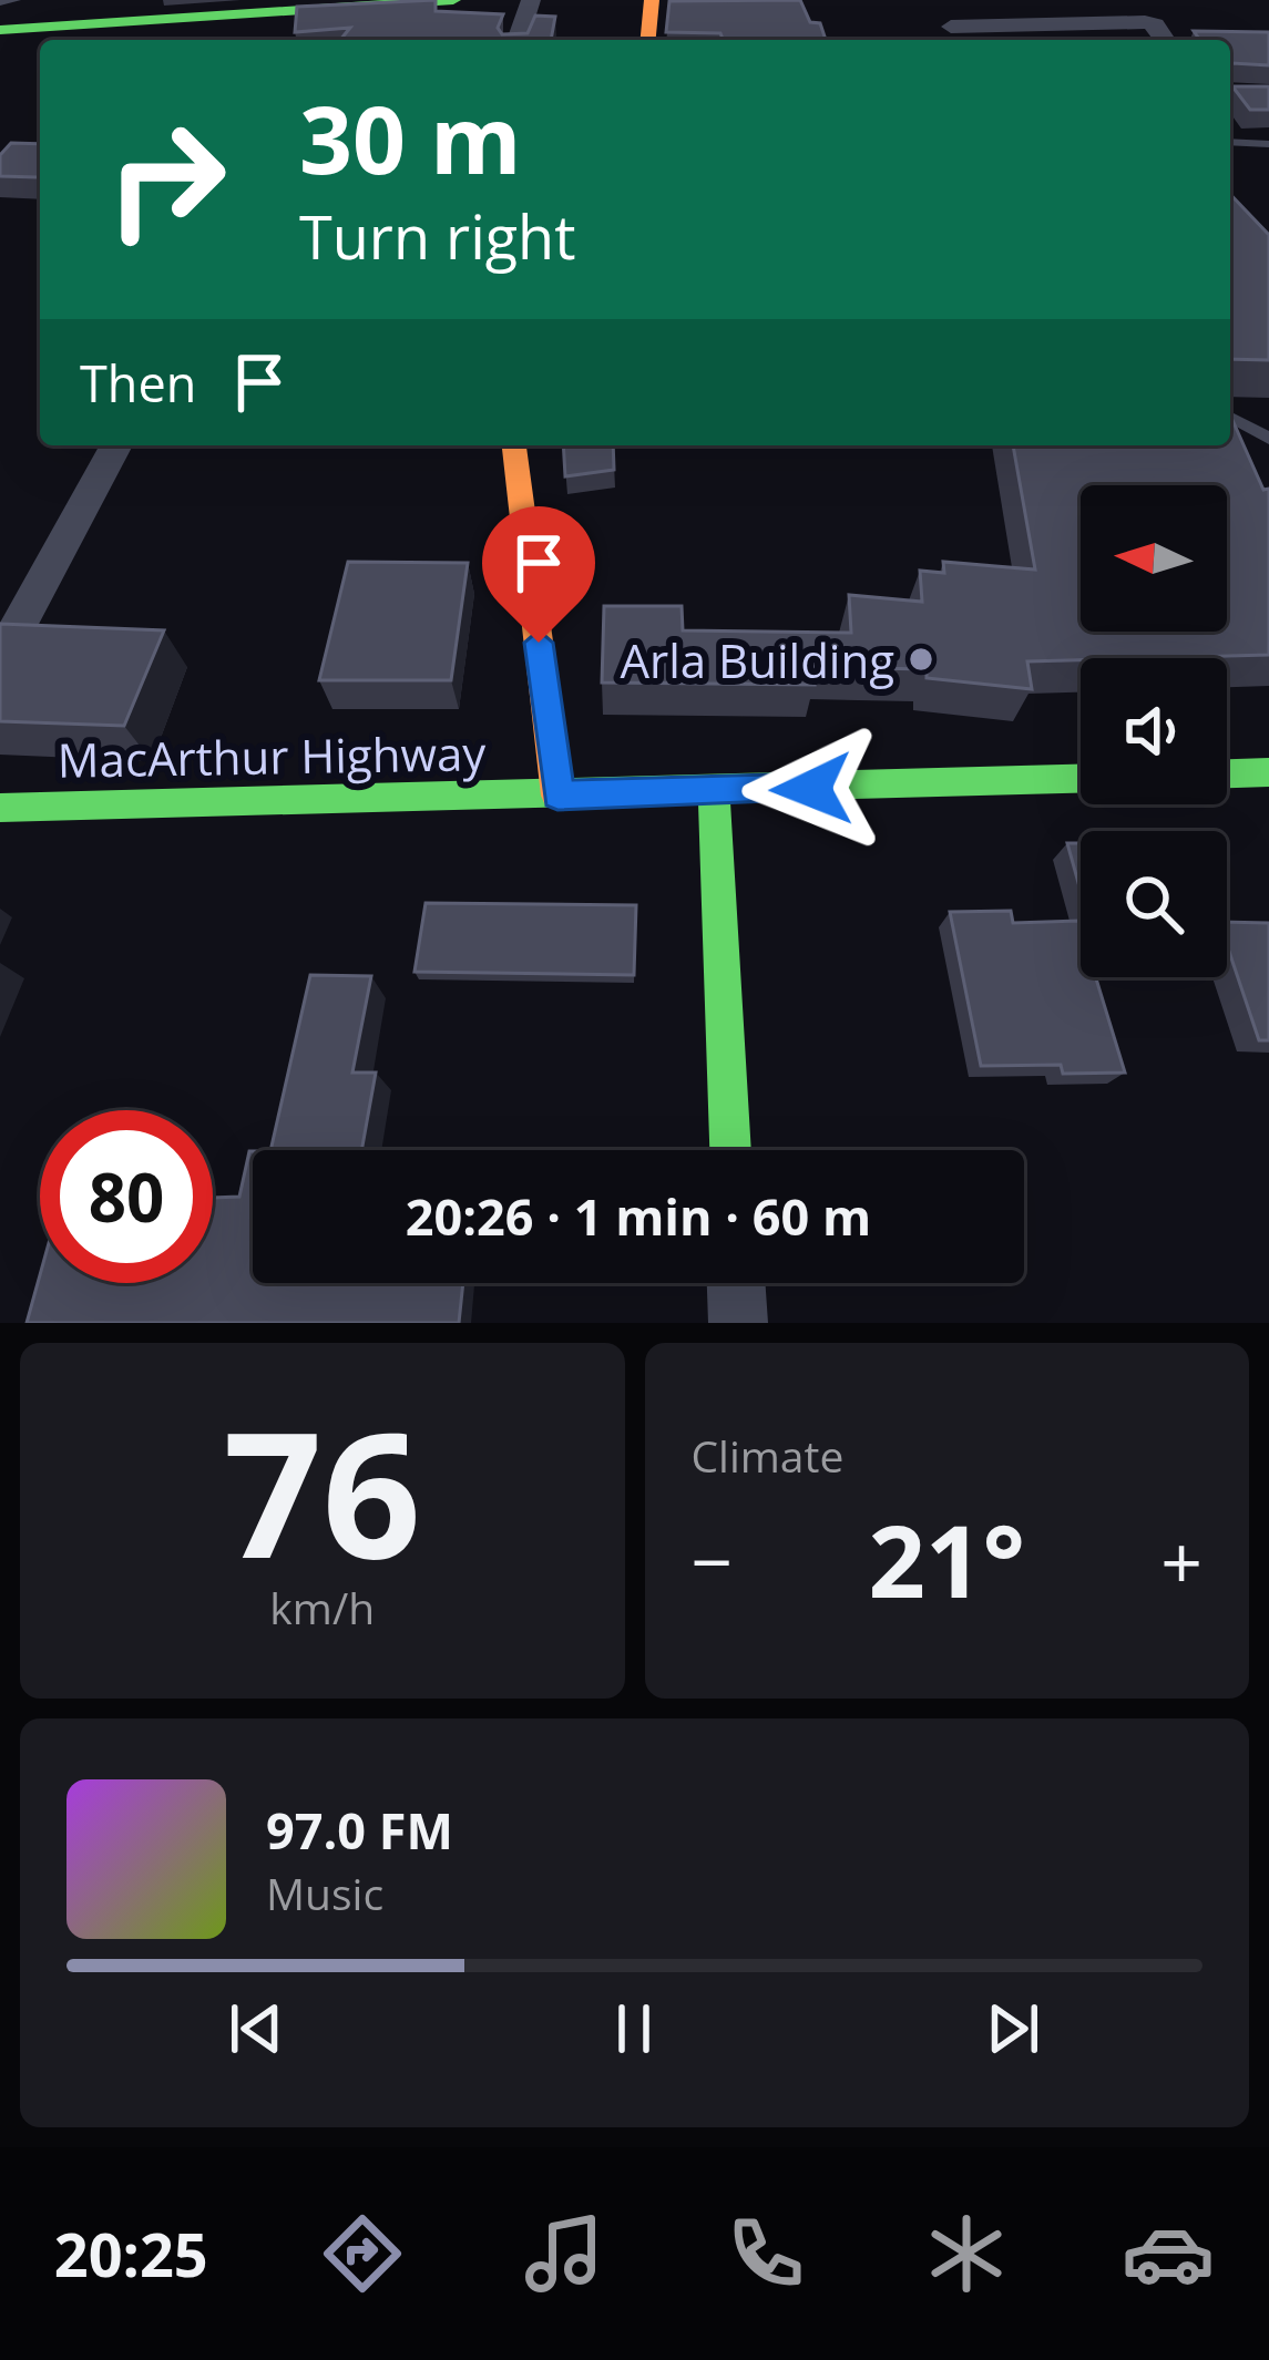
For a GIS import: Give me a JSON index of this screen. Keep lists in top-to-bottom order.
{
  "streets": {
    "main road": ["MacArthur Highway"]
  },
  "places": ["Arla Building"],
  "north": "left",
  "page": {
    "turn": ["30 m", "Turn right"],
    "then": "Then",
    "limit": "80",
    "trip": "20:26 · 1 min · 60 m",
    "tile": [
      ["76", "km/h"],
      "Climate"
    ],
    "heat": ["−", "21°", "+"],
    "song": ["97.0 FM", "Music"],
    "tabs": "20:25"
  }
}
